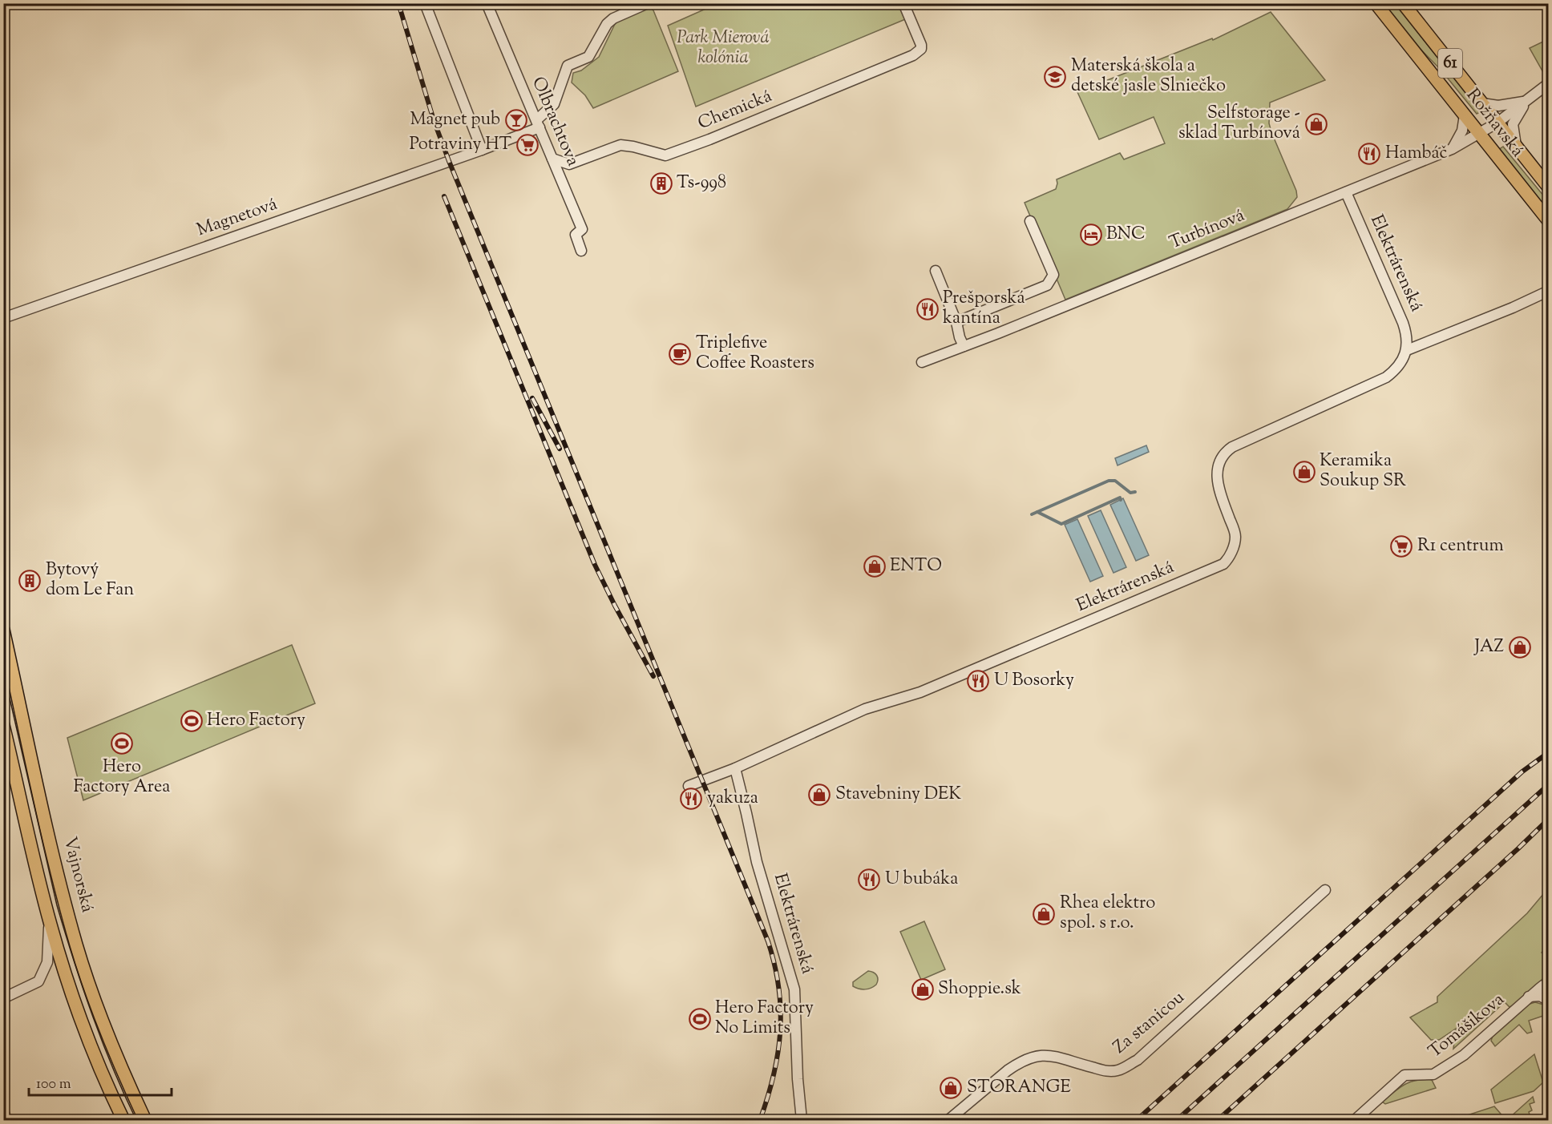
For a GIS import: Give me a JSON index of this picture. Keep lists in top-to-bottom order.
{
  "streets": {
    "main road": ["61", "Rožňavská", "Vajnorská"],
    "street": [
      "Chemická",
      "Olbrachtova",
      "Magnetová",
      "Turbínová",
      "Elektrárenská",
      "Za stanicou",
      "Tomášikova"
    ]
  },
  "crossings": [
    ["Chemická", "Olbrachtova"],
    ["Olbrachtova", "Magnetová"],
    ["Rožňavská", "Turbínová"],
    ["Turbínová", "Elektrárenská"]
  ],
  "parks": ["Park Mierová kolónia"],
  "places": {
    "school or university": ["Materská škola a detské jasle Slniečko"],
    "bar": ["Magnet pub"],
    "shop": [
      "Selfstorage - sklad Turbínová",
      "Keramika Soukup SR",
      "ENTO",
      "JAZ",
      "Stavebniny DEK",
      "Rhea elektro spol. s r.o.",
      "Shoppie.sk",
      "STORANGE"
    ],
    "supermarket": ["Potraviny HT", "R1 centrum"],
    "restaurant": [
      "Hambáč",
      "Prešporská kantína",
      "U Bosorky",
      "yakuza",
      "U bubáka"
    ],
    "building": ["Ts-998", "Bytový dom Le Fan"],
    "hotel": ["BNC"],
    "cafe": ["Triplefive Coffee Roasters"],
    "sports": ["Hero Factory", "Hero Factory Area", "Hero Factory No Limits"]
  },
  "scale_bar": "100 m"
}
